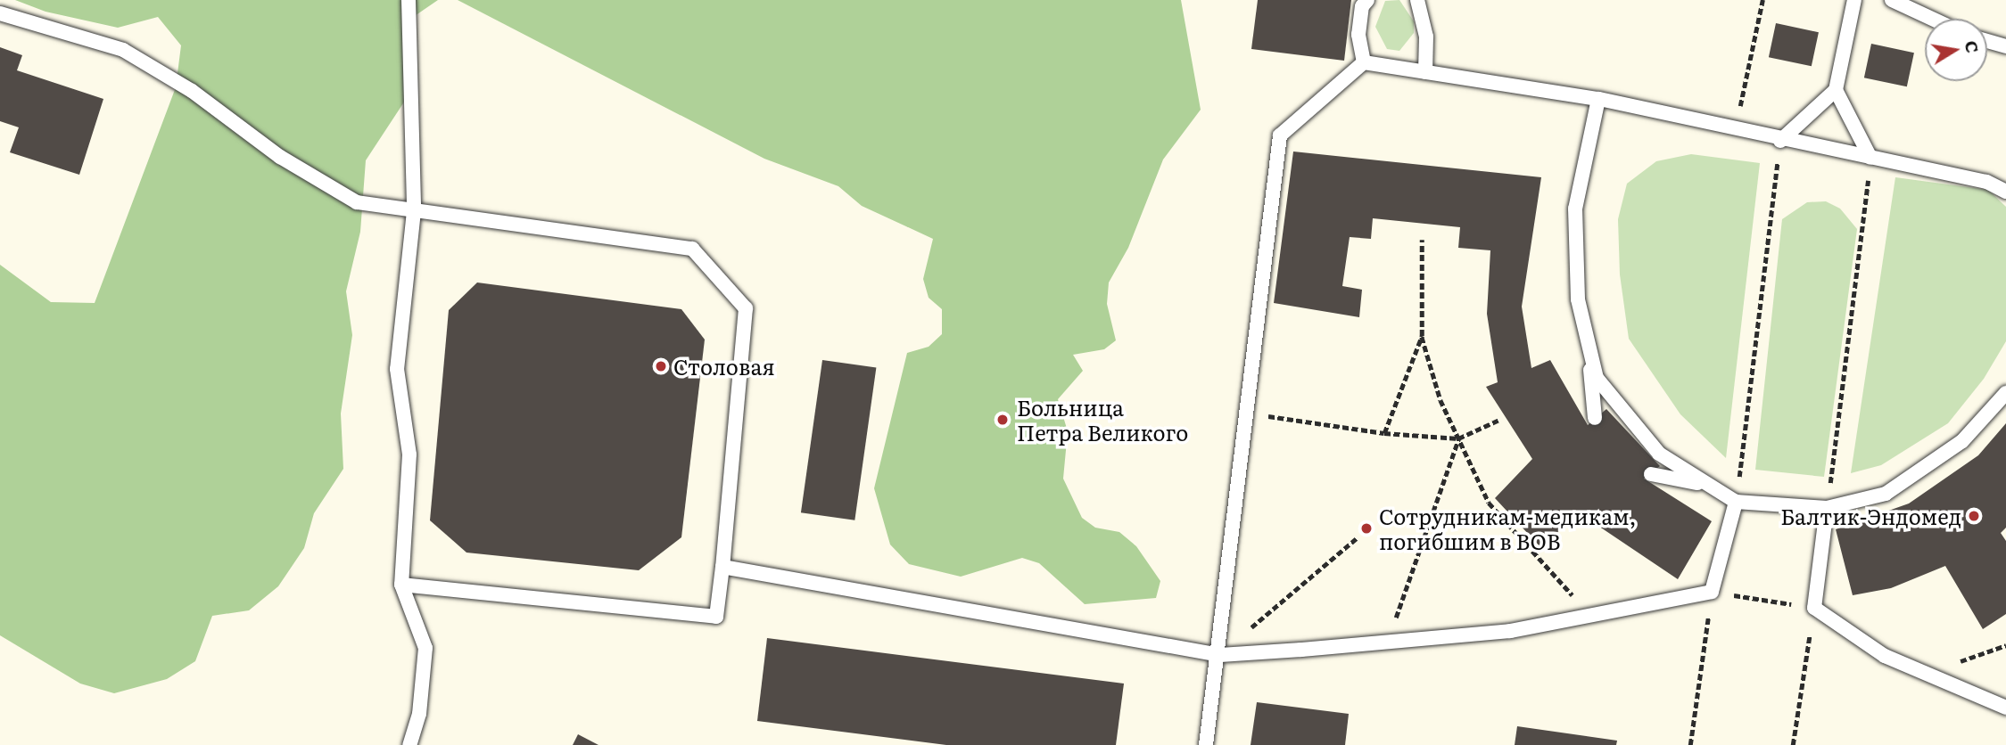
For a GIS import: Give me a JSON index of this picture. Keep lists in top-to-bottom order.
{
  "places": [
    "Столовая",
    "Больница Петра Великого",
    "Балтик-Эндомед",
    "Сотрудникам-медикам, погибшим в ВОВ"
  ],
  "north": "right"
}
